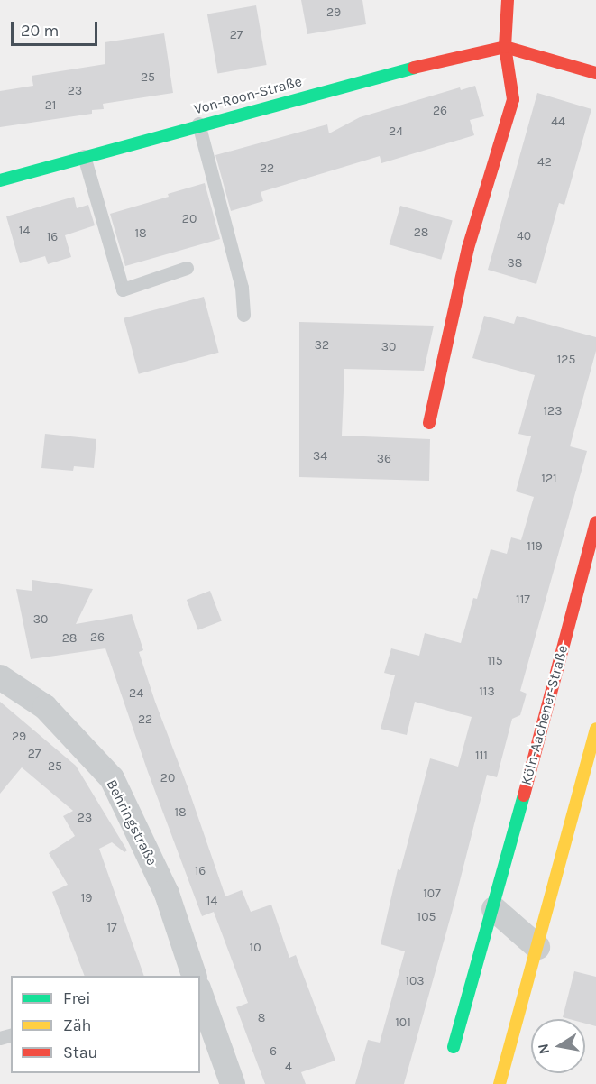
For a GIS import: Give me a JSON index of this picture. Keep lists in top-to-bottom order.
{
  "streets": {
    "street": ["Von-Roon-Straße", "Köln-Aachener-Straße", "Behringstraße"]
  },
  "house_numbers": [
    "29",
    "27",
    "25",
    "23",
    "21",
    "26",
    "44",
    "24",
    "42",
    "22",
    "20",
    "14",
    "28",
    "18",
    "40",
    "16",
    "38",
    "32",
    "30",
    "125",
    "123",
    "34",
    "36",
    "121",
    "119",
    "117",
    "30",
    "26",
    "28",
    "115",
    "113",
    "24",
    "22",
    "29",
    "27",
    "111",
    "25",
    "20",
    "18",
    "23",
    "16",
    "107",
    "19",
    "14",
    "105",
    "17",
    "10",
    "103",
    "8",
    "101",
    "6",
    "4"
  ],
  "legend": ["Frei", "Zäh", "Stau"],
  "scale_bar": "20 m",
  "north": "left"
}
